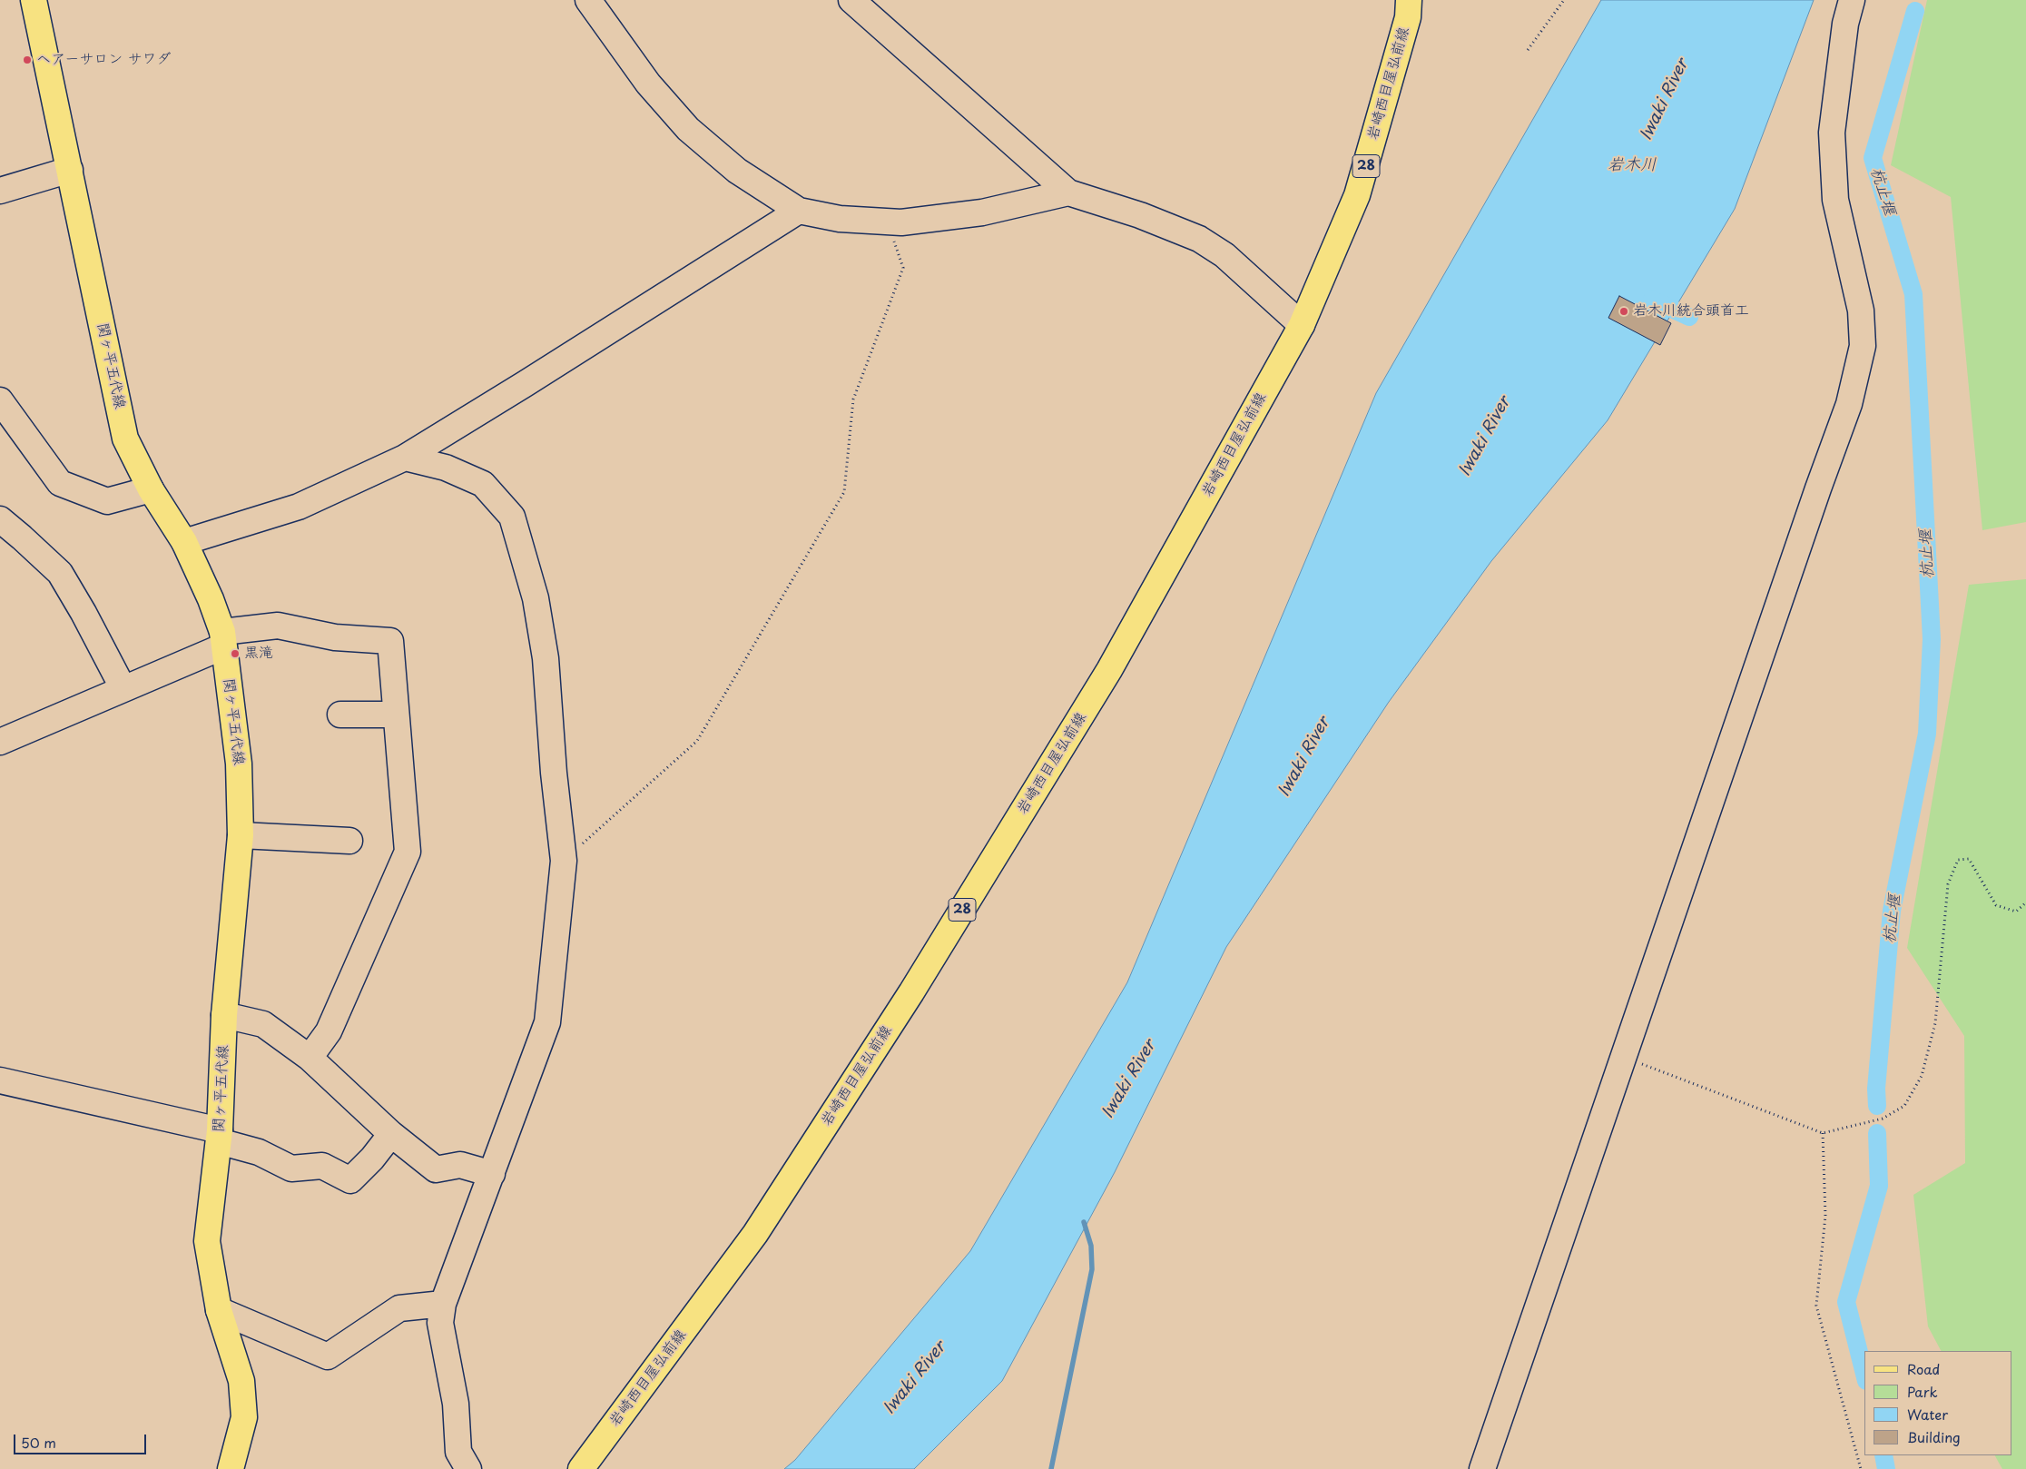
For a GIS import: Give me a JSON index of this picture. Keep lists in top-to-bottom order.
{
  "streets": {
    "main road": ["岩崎西目屋弘前線", "28", "関ヶ平五代線"]
  },
  "water": ["Iwaki River", "岩木川", "杭止堰"],
  "places": ["ヘアーサロン サワダ", "岩木川統合頭首工", "黒滝"],
  "legend": [
    "Road",
    "Park",
    "Water",
    "Building"
  ],
  "scale_bar": "50 m"
}
